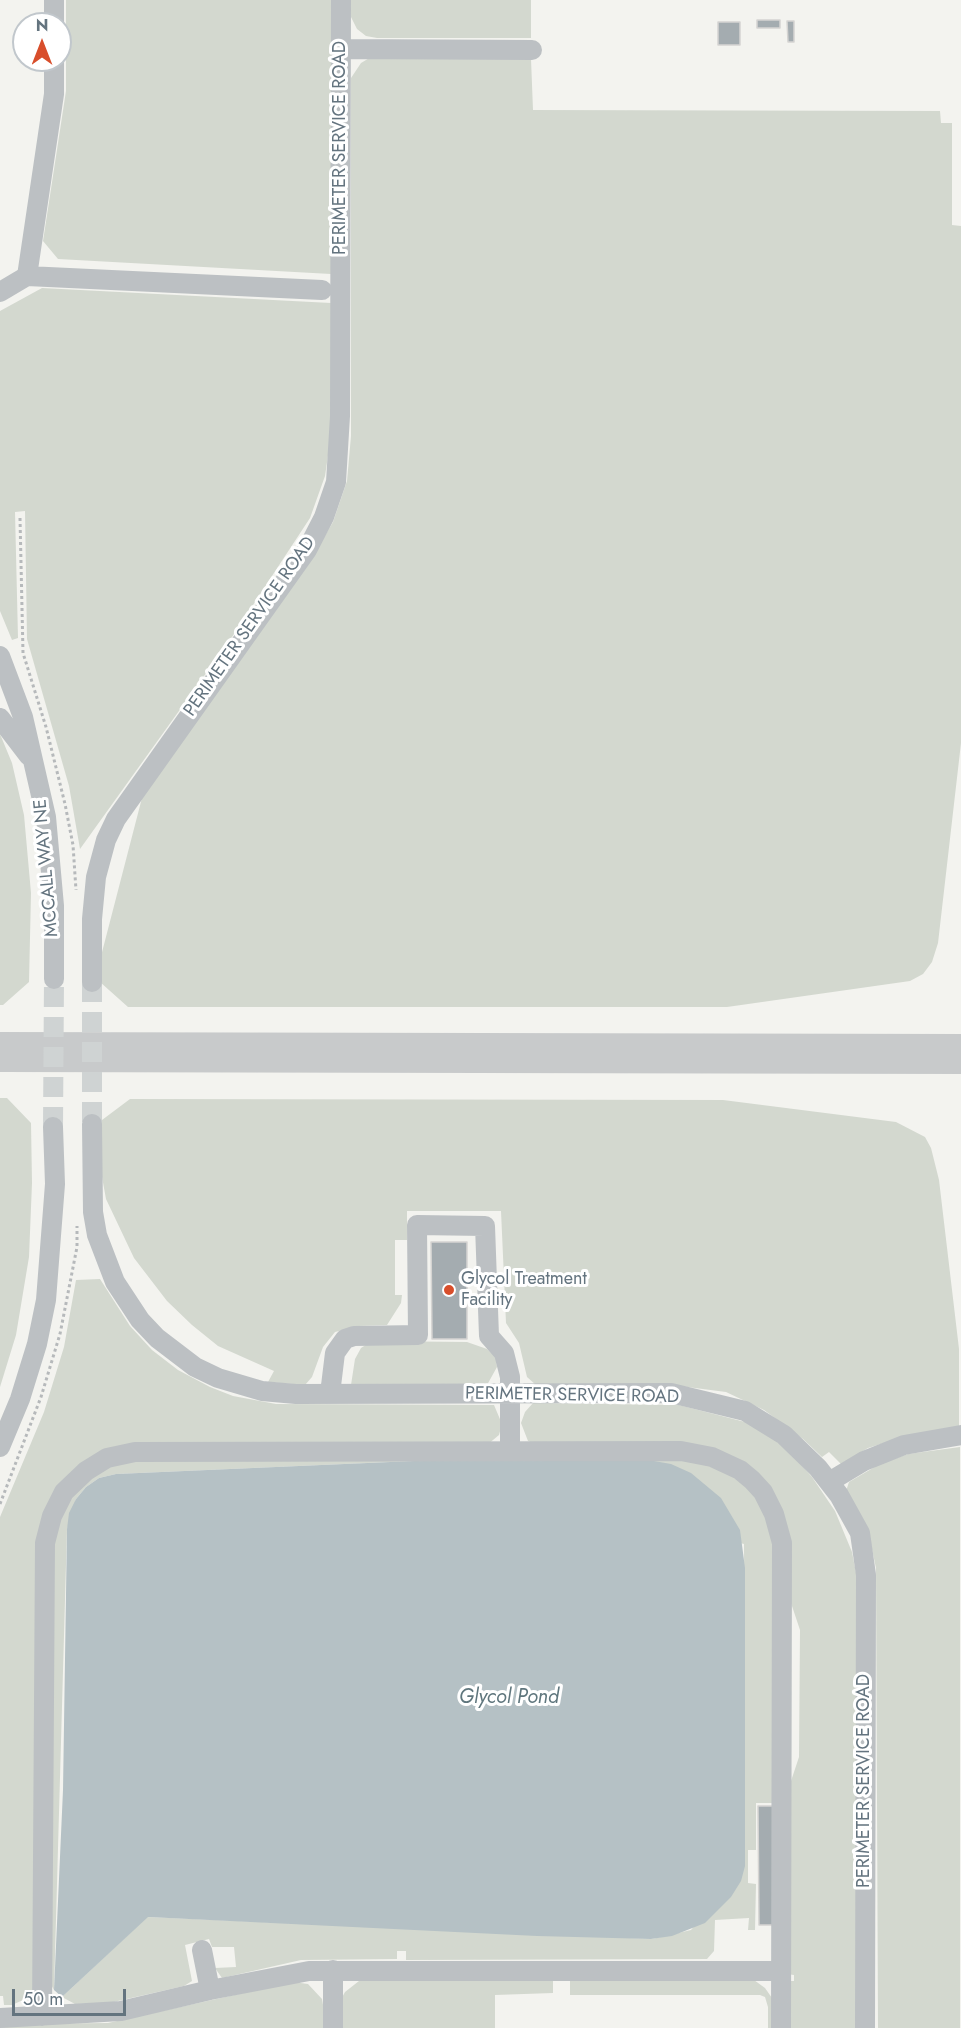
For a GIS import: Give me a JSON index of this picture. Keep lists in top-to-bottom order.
{
  "streets": {
    "street": ["PERIMETER SERVICE ROAD", "MCCALL WAY NE"]
  },
  "water": ["Glycol Pond"],
  "places": ["Glycol Treatment Facility"],
  "scale_bar": "50 m",
  "north": "top"
}
